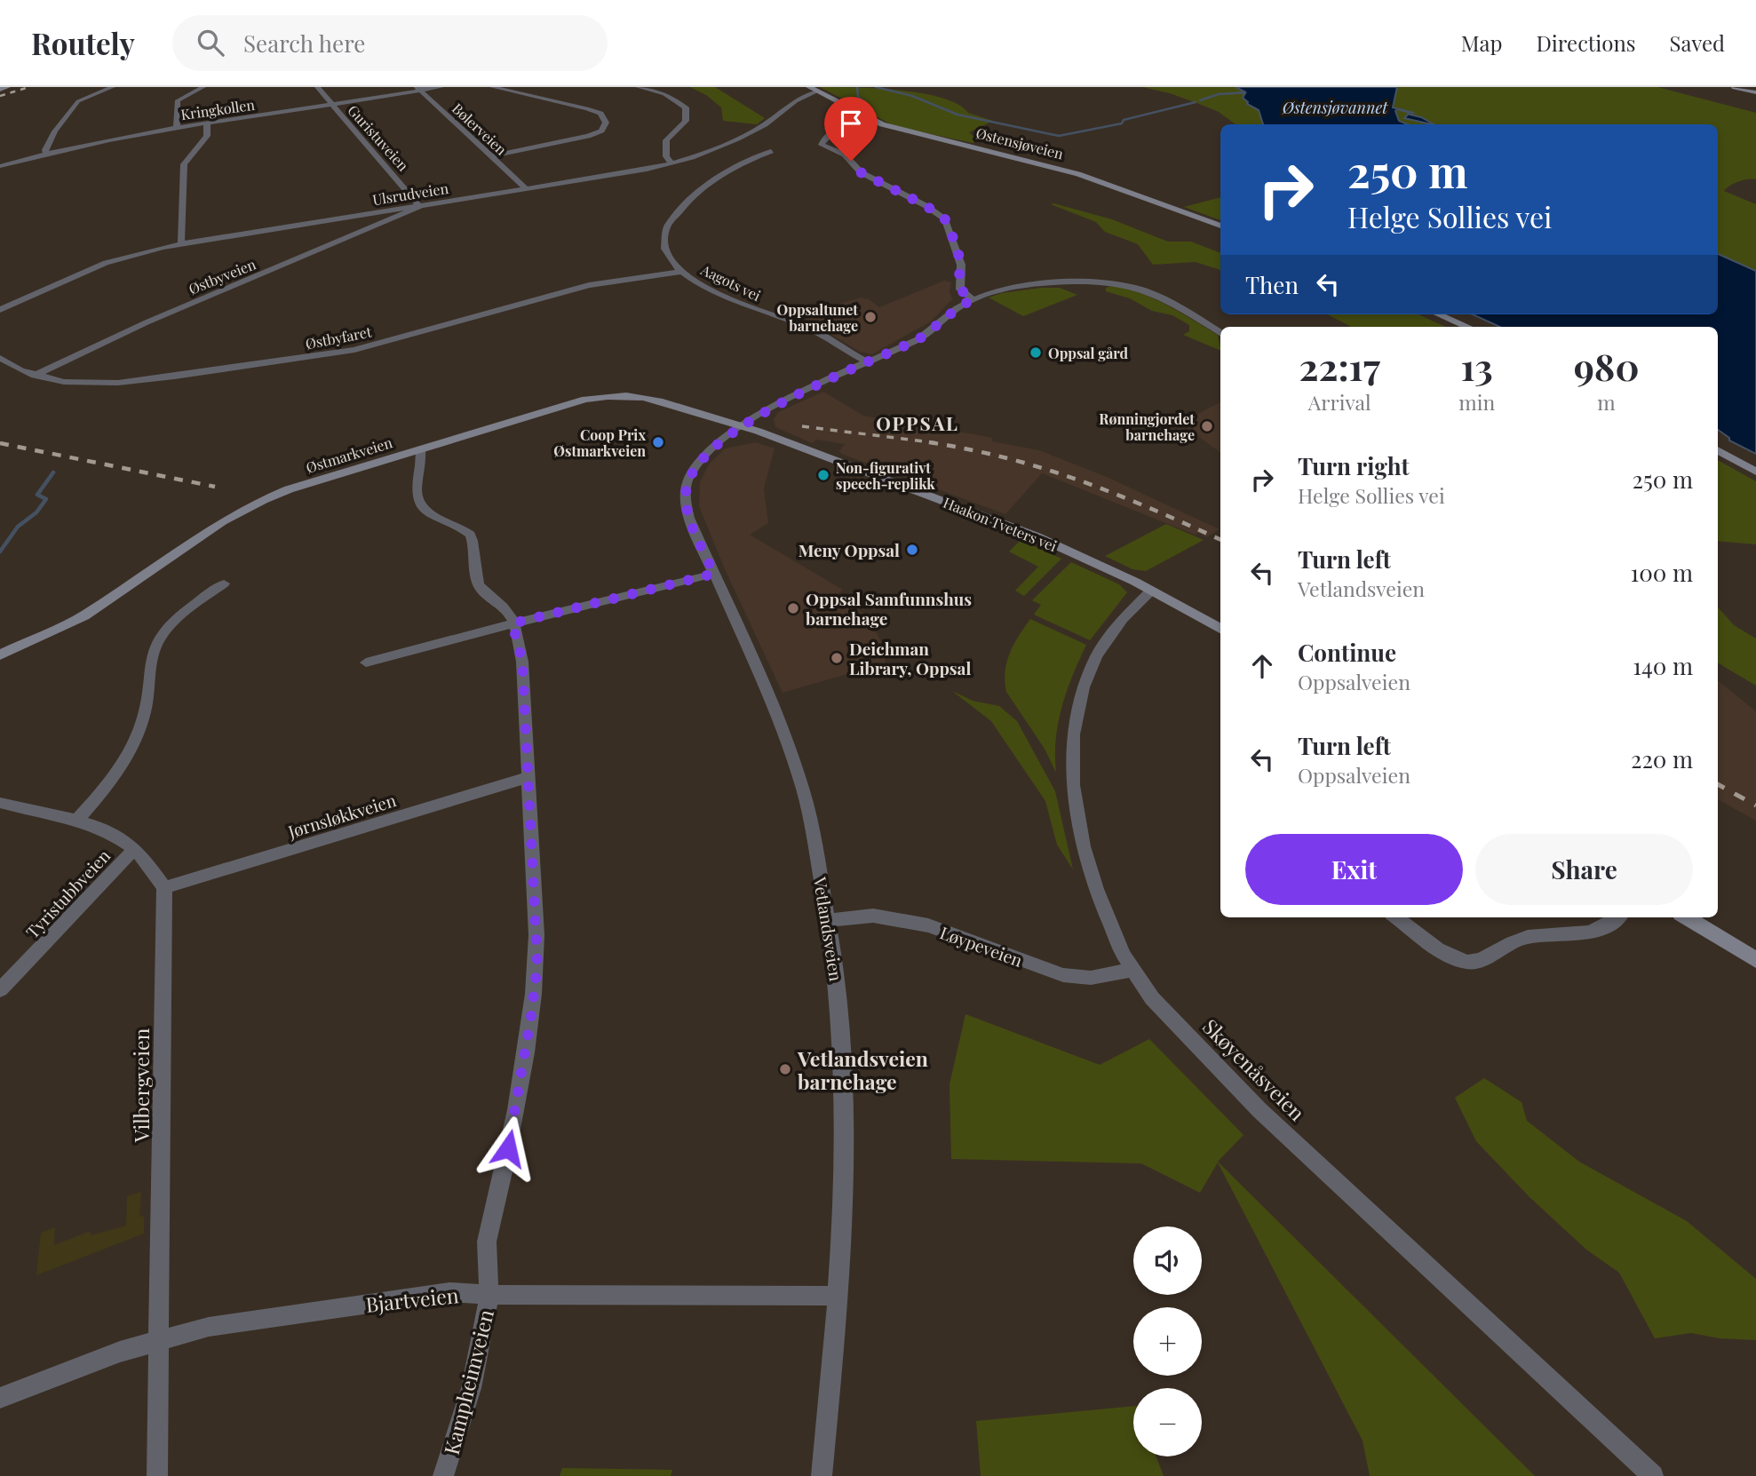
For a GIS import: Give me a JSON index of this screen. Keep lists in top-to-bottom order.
{
  "streets": {
    "street": [
      "Kringkollen",
      "Bølerveien",
      "Guristuveien",
      "Østensjøveien",
      "Ulsrudveien",
      "Østbyveien",
      "Aagots vei",
      "Østbyfaret",
      "Østmarkveien",
      "Haakon Tveters vei",
      "Jørnsløkkveien",
      "Tyristubbveien",
      "Vetlandsveien",
      "Løypeveien",
      "Skøyenåsveien",
      "Vilbergveien",
      "Bjartveien",
      "Kampheimveien"
    ]
  },
  "crossings": [
    ["Kringkollen", "Bølerveien"],
    ["Kringkollen", "Guristuveien"],
    ["Bølerveien", "Ulsrudveien"],
    ["Guristuveien", "Ulsrudveien"],
    ["Guristuveien", "Østbyveien"],
    ["Østensjøveien", "Ulsrudveien"],
    ["Ulsrudveien", "Østbyveien"],
    ["Østbyveien", "Østbyfaret"],
    ["Aagots vei", "Østbyfaret"],
    ["Aagots vei", "Vetlandsveien"],
    ["Østmarkveien", "Haakon Tveters vei"],
    ["Østmarkveien", "Vetlandsveien"],
    ["Østmarkveien", "Kampheimveien"],
    ["Haakon Tveters vei", "Vetlandsveien"],
    ["Haakon Tveters vei", "Skøyenåsveien"],
    ["Jørnsløkkveien", "Vilbergveien"],
    ["Jørnsløkkveien", "Kampheimveien"],
    ["Vetlandsveien", "Løypeveien"],
    ["Vetlandsveien", "Bjartveien"],
    ["Løypeveien", "Skøyenåsveien"],
    ["Vilbergveien", "Bjartveien"],
    ["Bjartveien", "Kampheimveien"]
  ],
  "districts": ["OPPSAL"],
  "water": ["Østensjøvannet"],
  "places": [
    "Oppsaltunet barnehage",
    "Oppsal gård",
    "Rønningjordet barnehage",
    "Coop Prix Østmarkveien",
    "Non-figurativt speech-replikk",
    "Meny Oppsal",
    "Oppsal Samfunnshus barnehage",
    "Deichman Library, Oppsal",
    "Vetlandsveien barnehage"
  ],
  "page": {
    "header": "Routely",
    "search": "Search here",
    "nav": ["Map", "Directions", "Saved"],
    "turn": ["250 m", "Helge Sollies vei"],
    "then": "Then",
    "eta": [
      "22:17",
      "Arrival",
      "13",
      "min",
      "980",
      "m"
    ],
    "list": [
      {
        "name": "Turn right",
        "note": "Helge Sollies vei",
        "value": "250 m"
      },
      {
        "name": "Turn left",
        "note": "Vetlandsveien",
        "value": "100 m"
      },
      {
        "name": "Continue",
        "note": "Oppsalveien",
        "value": "140 m"
      },
      {
        "name": "Turn left",
        "note": "Oppsalveien",
        "value": "220 m"
      }
    ],
    "buttons": ["Exit", "Share"],
    "map_buttons": ["+", "−"]
  }
}
